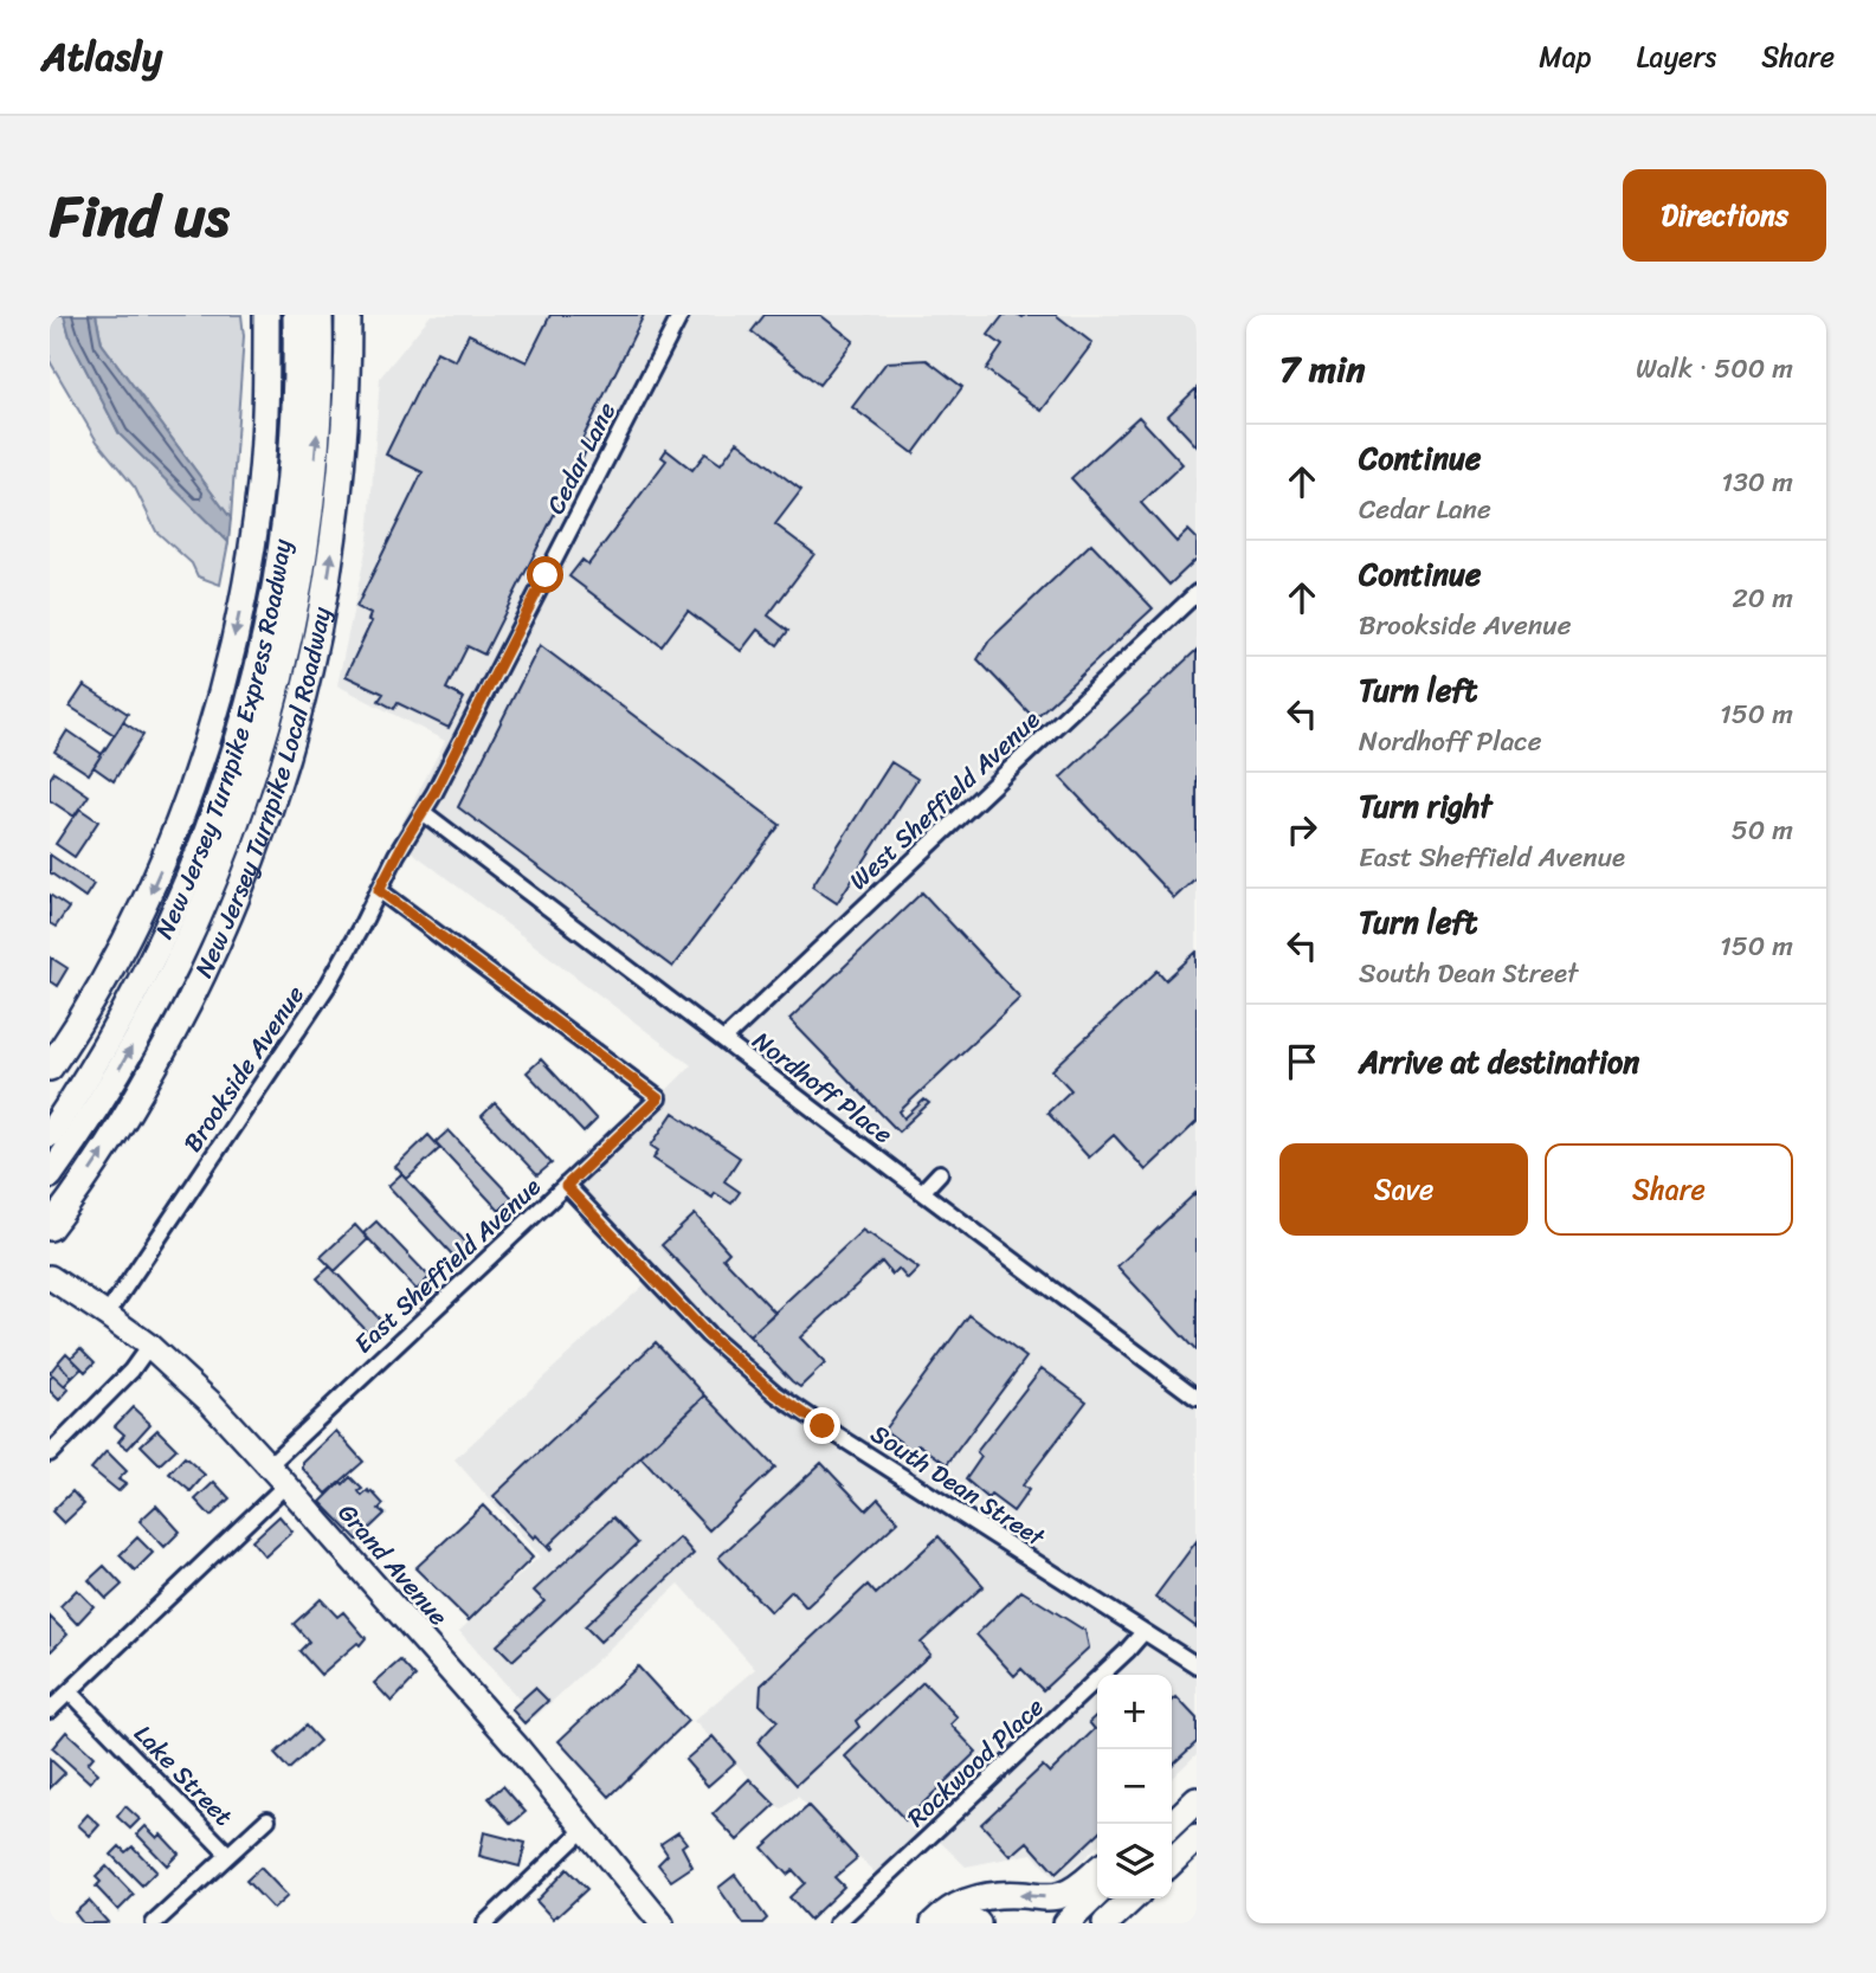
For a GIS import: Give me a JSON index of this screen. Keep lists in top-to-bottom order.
{
  "streets": {
    "highway": ["New Jersey Turnpike Express Roadway", "New Jersey Turnpike Local Roadway"],
    "main road": ["Grand Avenue"],
    "street": [
      "Cedar Lane",
      "West Sheffield Avenue",
      "Brookside Avenue",
      "Nordhoff Place",
      "East Sheffield Avenue",
      "South Dean Street",
      "Rockwood Place",
      "Lake Street"
    ]
  },
  "crossings": [
    ["Cedar Lane", "Brookside Avenue"],
    ["Cedar Lane", "Nordhoff Place"],
    ["West Sheffield Avenue", "Nordhoff Place"],
    ["Brookside Avenue", "East Sheffield Avenue"],
    ["Brookside Avenue", "Grand Avenue"],
    ["East Sheffield Avenue", "South Dean Street"],
    ["East Sheffield Avenue", "Grand Avenue"],
    ["South Dean Street", "Rockwood Place"]
  ],
  "page": {
    "header": "Atlasly",
    "nav": ["Map", "Layers", "Share"],
    "title": "Find us",
    "buttons": [
      "Directions",
      ["Save", "Share"]
    ],
    "heading": ["7 min", "Walk · 500 m"],
    "list": [
      ["Continue", "Cedar Lane", "130 m"],
      ["Continue", "Brookside Avenue", "20 m"],
      ["Turn left", "Nordhoff Place", "150 m"],
      ["Turn right", "East Sheffield Avenue", "50 m"],
      ["Turn left", "South Dean Street", "150 m"],
      "Arrive at destination"
    ],
    "map_buttons": ["+", "−"]
  }
}
